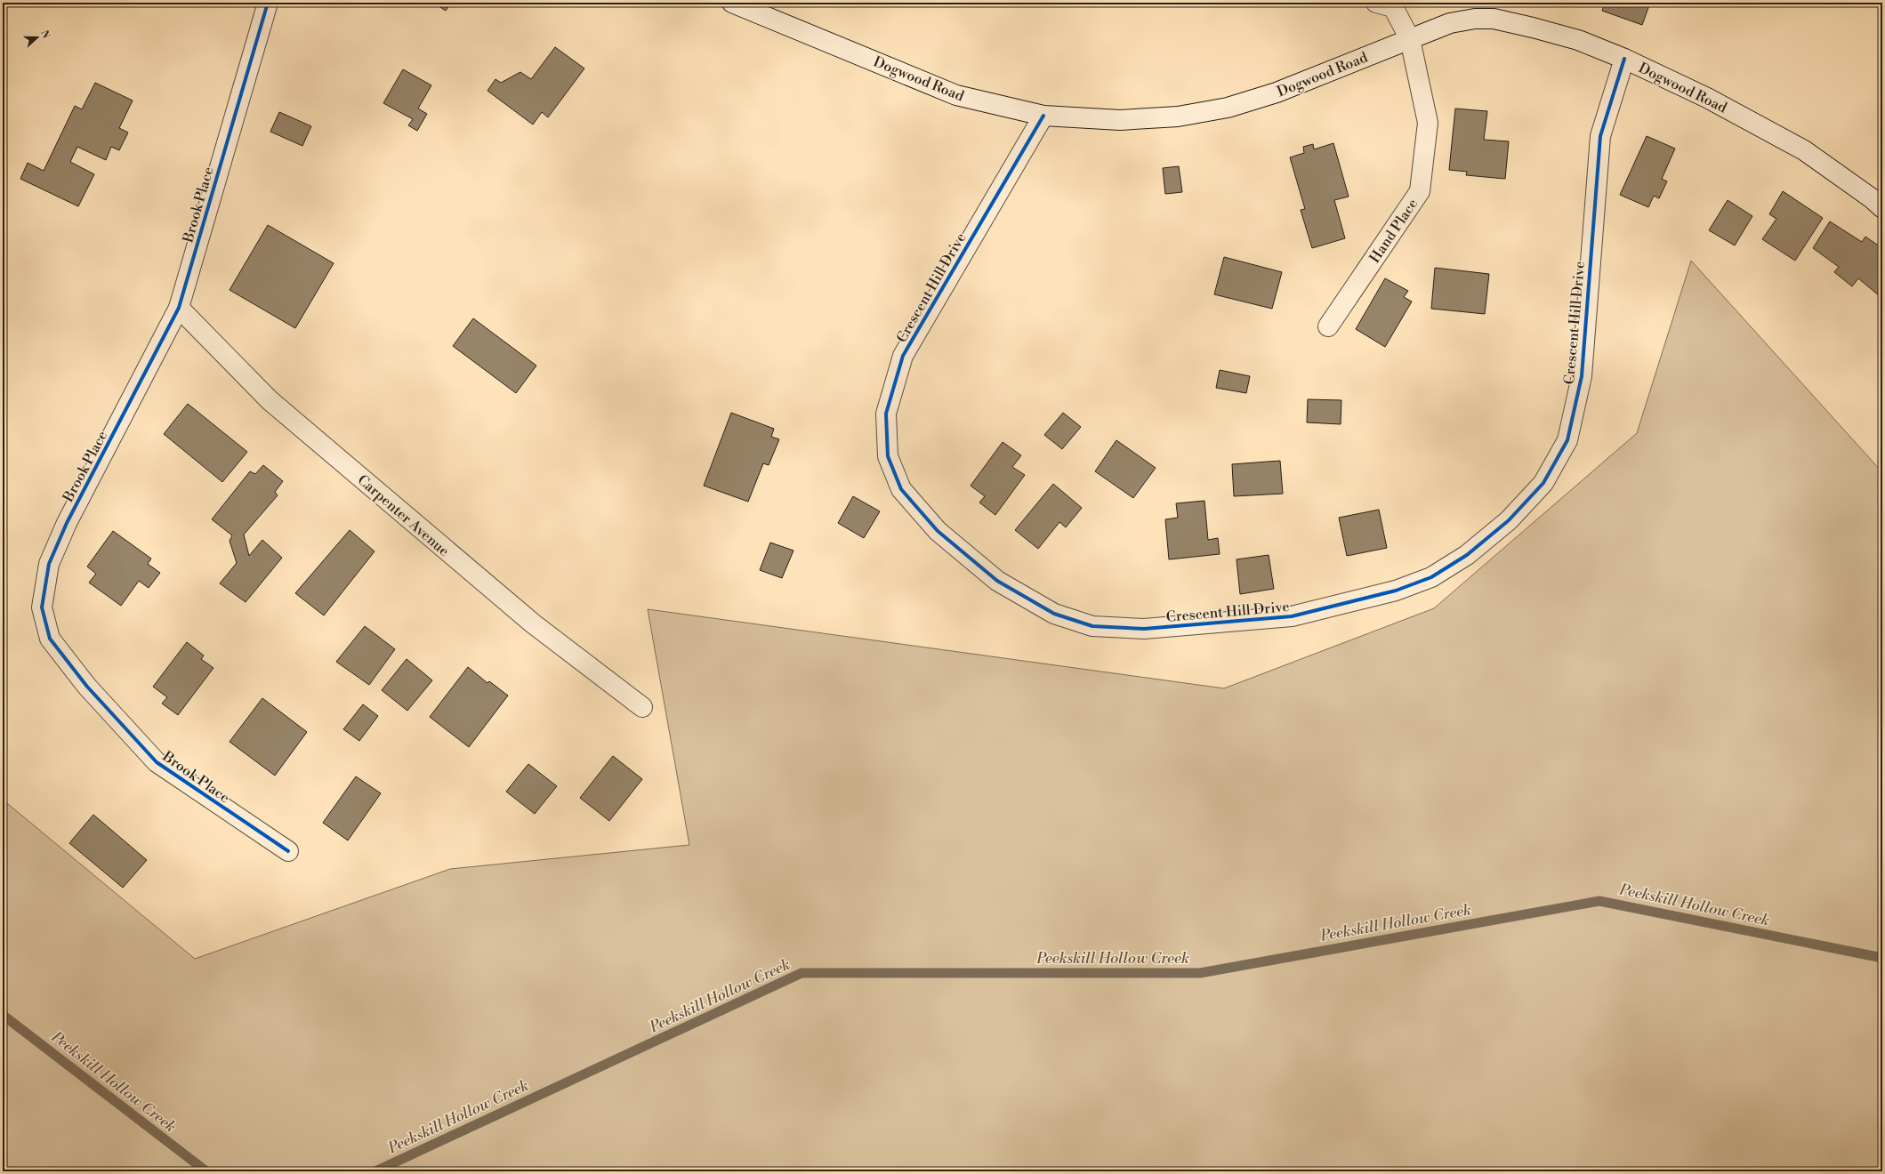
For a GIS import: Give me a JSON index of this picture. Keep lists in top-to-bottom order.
{
  "streets": {
    "street": [
      "Dogwood Road",
      "Brook Place",
      "Hand Place",
      "Crescent Hill Drive",
      "Carpenter Avenue"
    ]
  },
  "crossings": [
    ["Dogwood Road", "Hand Place"],
    ["Dogwood Road", "Crescent Hill Drive"],
    ["Brook Place", "Carpenter Avenue"]
  ],
  "water": ["Peekskill Hollow Creek"],
  "north": "right"
}
